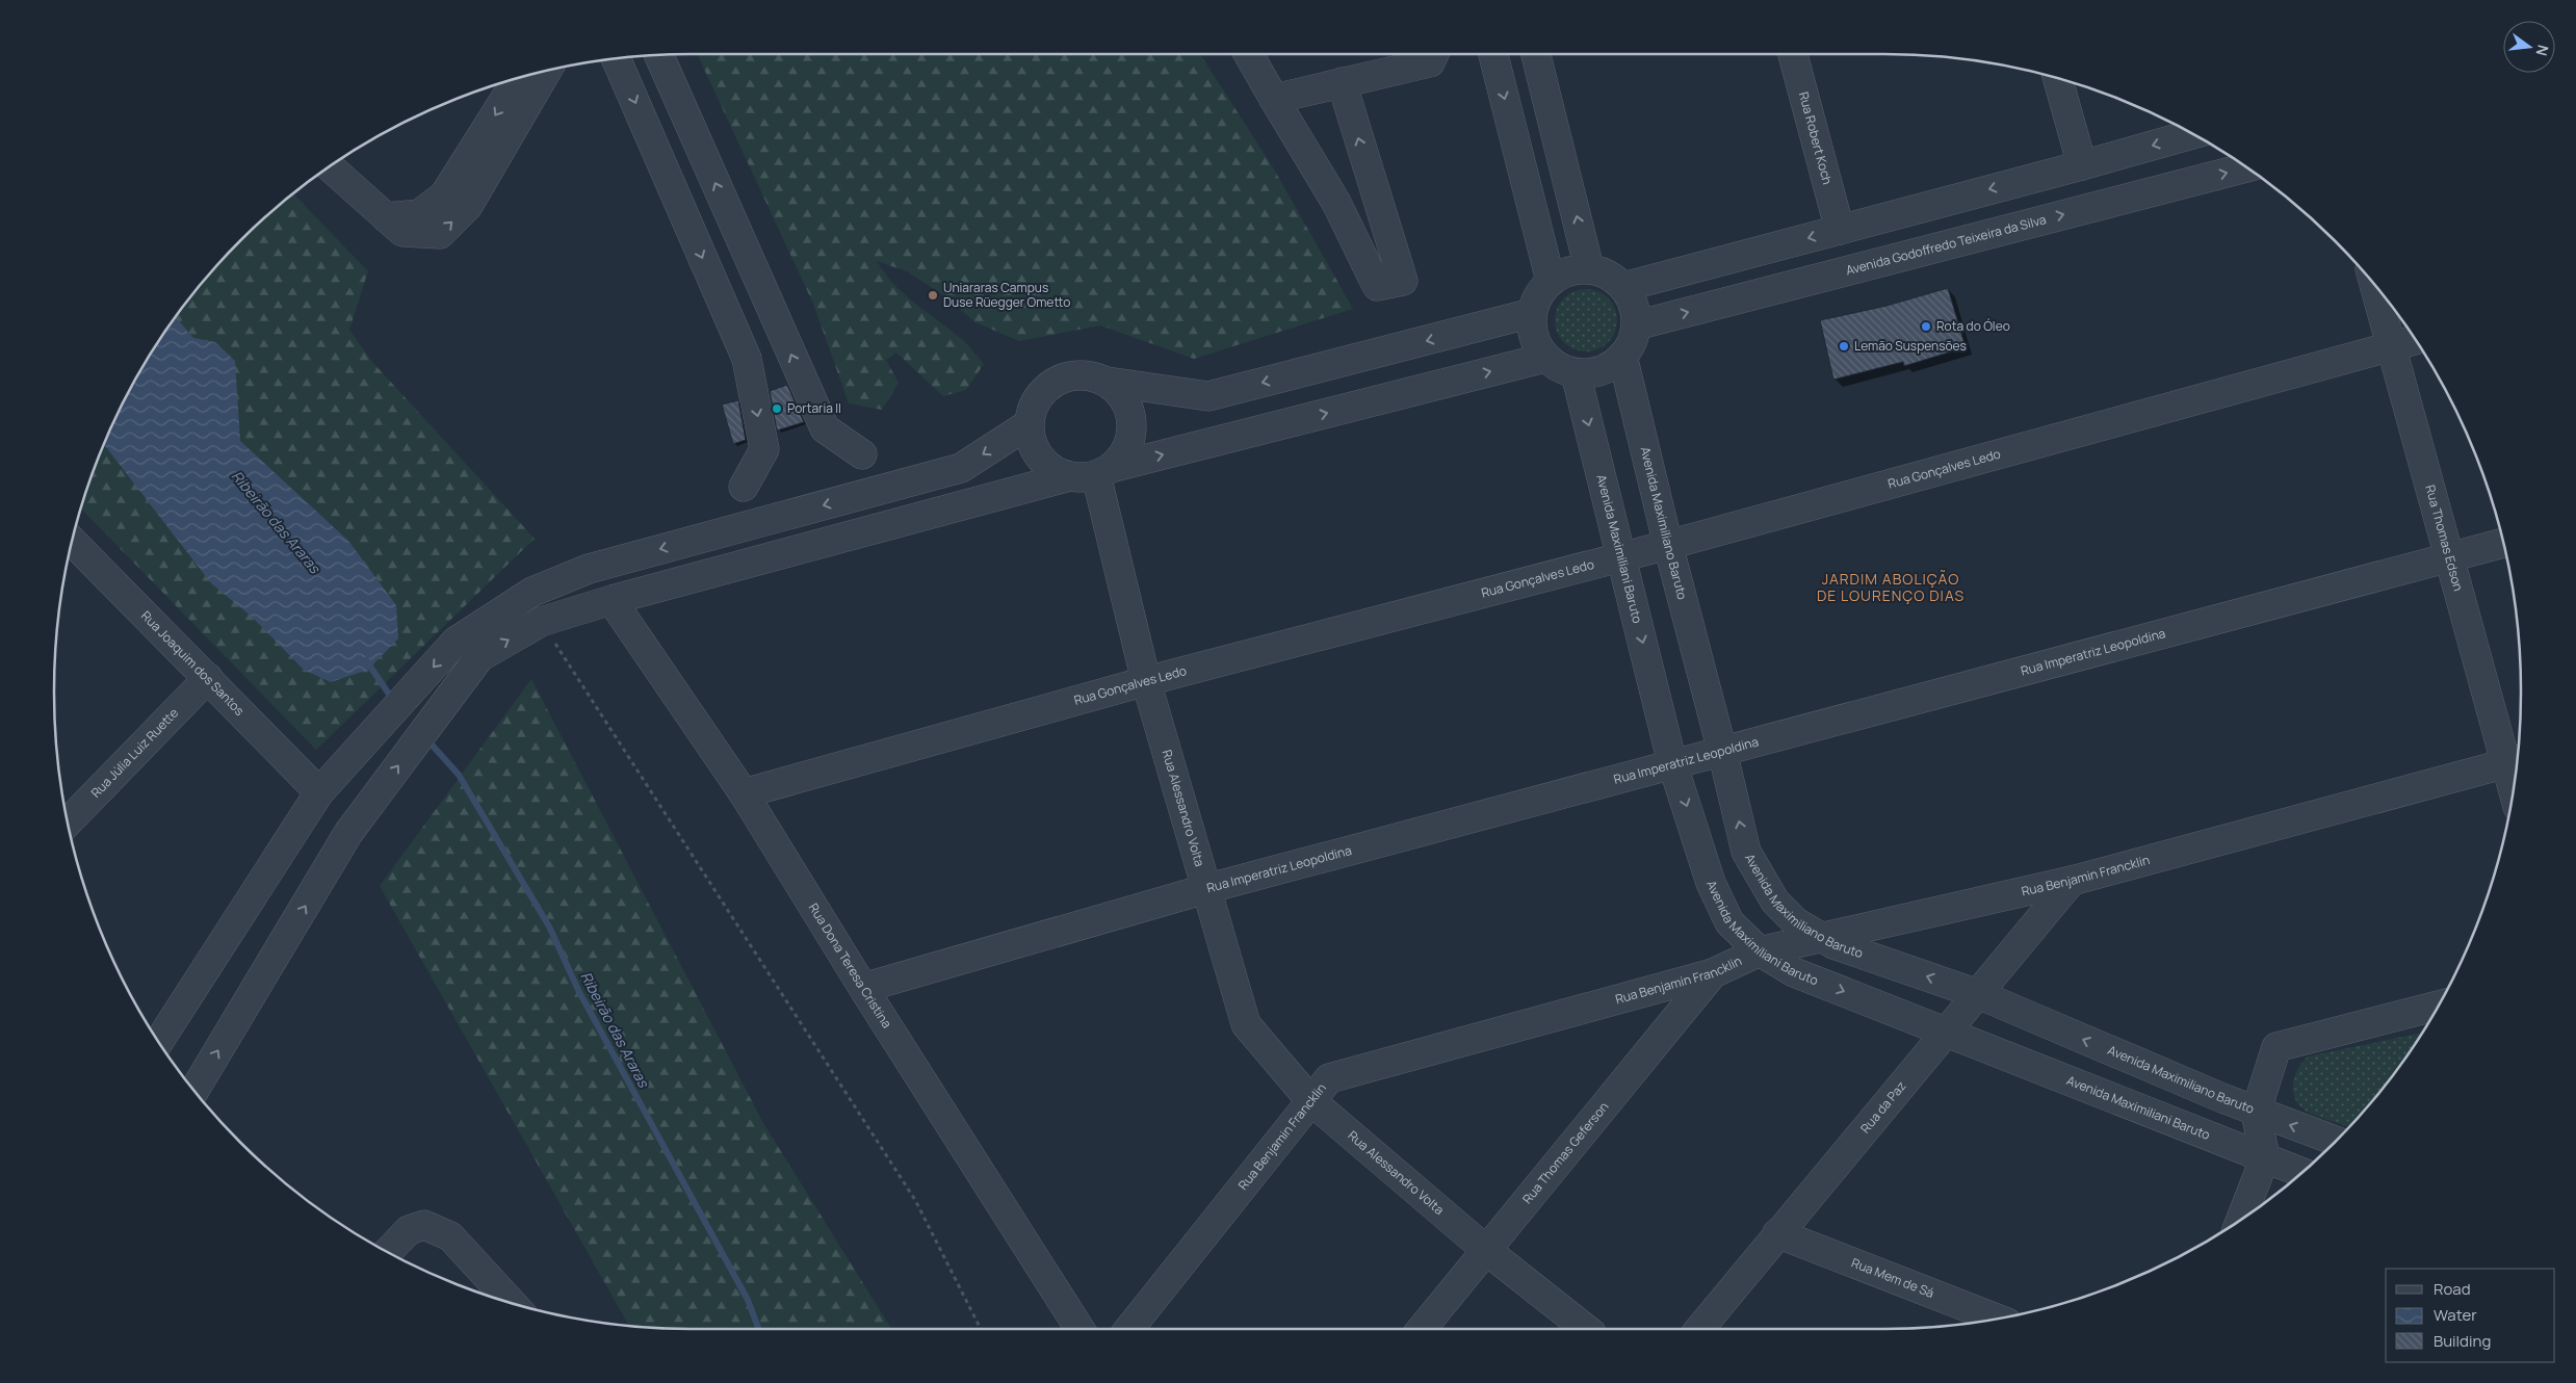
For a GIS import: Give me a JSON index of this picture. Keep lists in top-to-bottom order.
{
  "streets": {
    "street": [
      "Rua Robert Koch",
      "Avenida Godoffredo Teixeira da Silva",
      "Rua Gonçalves Ledo",
      "Avenida Maximiliano Baruto",
      "Rua Thomas Edson",
      "Avenida Maximiliani Baruto",
      "Rua Imperatriz Leopoldina",
      "Rua Joaquim dos Santos",
      "Rua Júlia Luiz Ruette",
      "Rua Alessandro Volta",
      "Rua Benjamin Francklin",
      "Rua Dona Teresa Cristina",
      "Rua da Paz",
      "Rua Thomas Geferson",
      "Rua Mem de Sá"
    ]
  },
  "crossings": [
    ["Avenida Godoffredo Teixeira da Silva", "Avenida Maximiliano Baruto"],
    ["Avenida Godoffredo Teixeira da Silva", "Avenida Maximiliani Baruto"],
    ["Rua Gonçalves Ledo", "Avenida Maximiliano Baruto"],
    ["Rua Gonçalves Ledo", "Rua Thomas Edson"],
    ["Rua Gonçalves Ledo", "Avenida Maximiliani Baruto"],
    ["Rua Gonçalves Ledo", "Rua Alessandro Volta"],
    ["Rua Gonçalves Ledo", "Rua Dona Teresa Cristina"],
    ["Avenida Maximiliano Baruto", "Avenida Maximiliani Baruto"],
    ["Avenida Maximiliano Baruto", "Rua Imperatriz Leopoldina"],
    ["Avenida Maximiliano Baruto", "Rua Benjamin Francklin"],
    ["Avenida Maximiliano Baruto", "Rua da Paz"],
    ["Rua Thomas Edson", "Rua Imperatriz Leopoldina"],
    ["Rua Thomas Edson", "Rua Benjamin Francklin"],
    ["Avenida Maximiliani Baruto", "Rua Imperatriz Leopoldina"],
    ["Avenida Maximiliani Baruto", "Rua Benjamin Francklin"],
    ["Avenida Maximiliani Baruto", "Rua da Paz"],
    ["Rua Imperatriz Leopoldina", "Rua Alessandro Volta"],
    ["Rua Imperatriz Leopoldina", "Rua Dona Teresa Cristina"],
    ["Rua Joaquim dos Santos", "Rua Júlia Luiz Ruette"],
    ["Rua Alessandro Volta", "Rua Benjamin Francklin"],
    ["Rua Alessandro Volta", "Rua Thomas Geferson"],
    ["Rua Benjamin Francklin", "Rua da Paz"],
    ["Rua Benjamin Francklin", "Rua Thomas Geferson"],
    ["Rua da Paz", "Rua Mem de Sá"]
  ],
  "one_way": ["Avenida Maximiliano Baruto", "Avenida Maximiliani Baruto"],
  "districts": ["JARDIM ABOLIÇÃO DE LOURENÇO DIAS"],
  "water": ["Ribeirão das Araras"],
  "places": [
    "Uniararas Campus Duse Rüegger Ometto",
    "Rota do Óleo",
    "Lemão Suspensões",
    "Portaria II"
  ],
  "legend": ["Road", "Water", "Building"],
  "north": "right"
}
